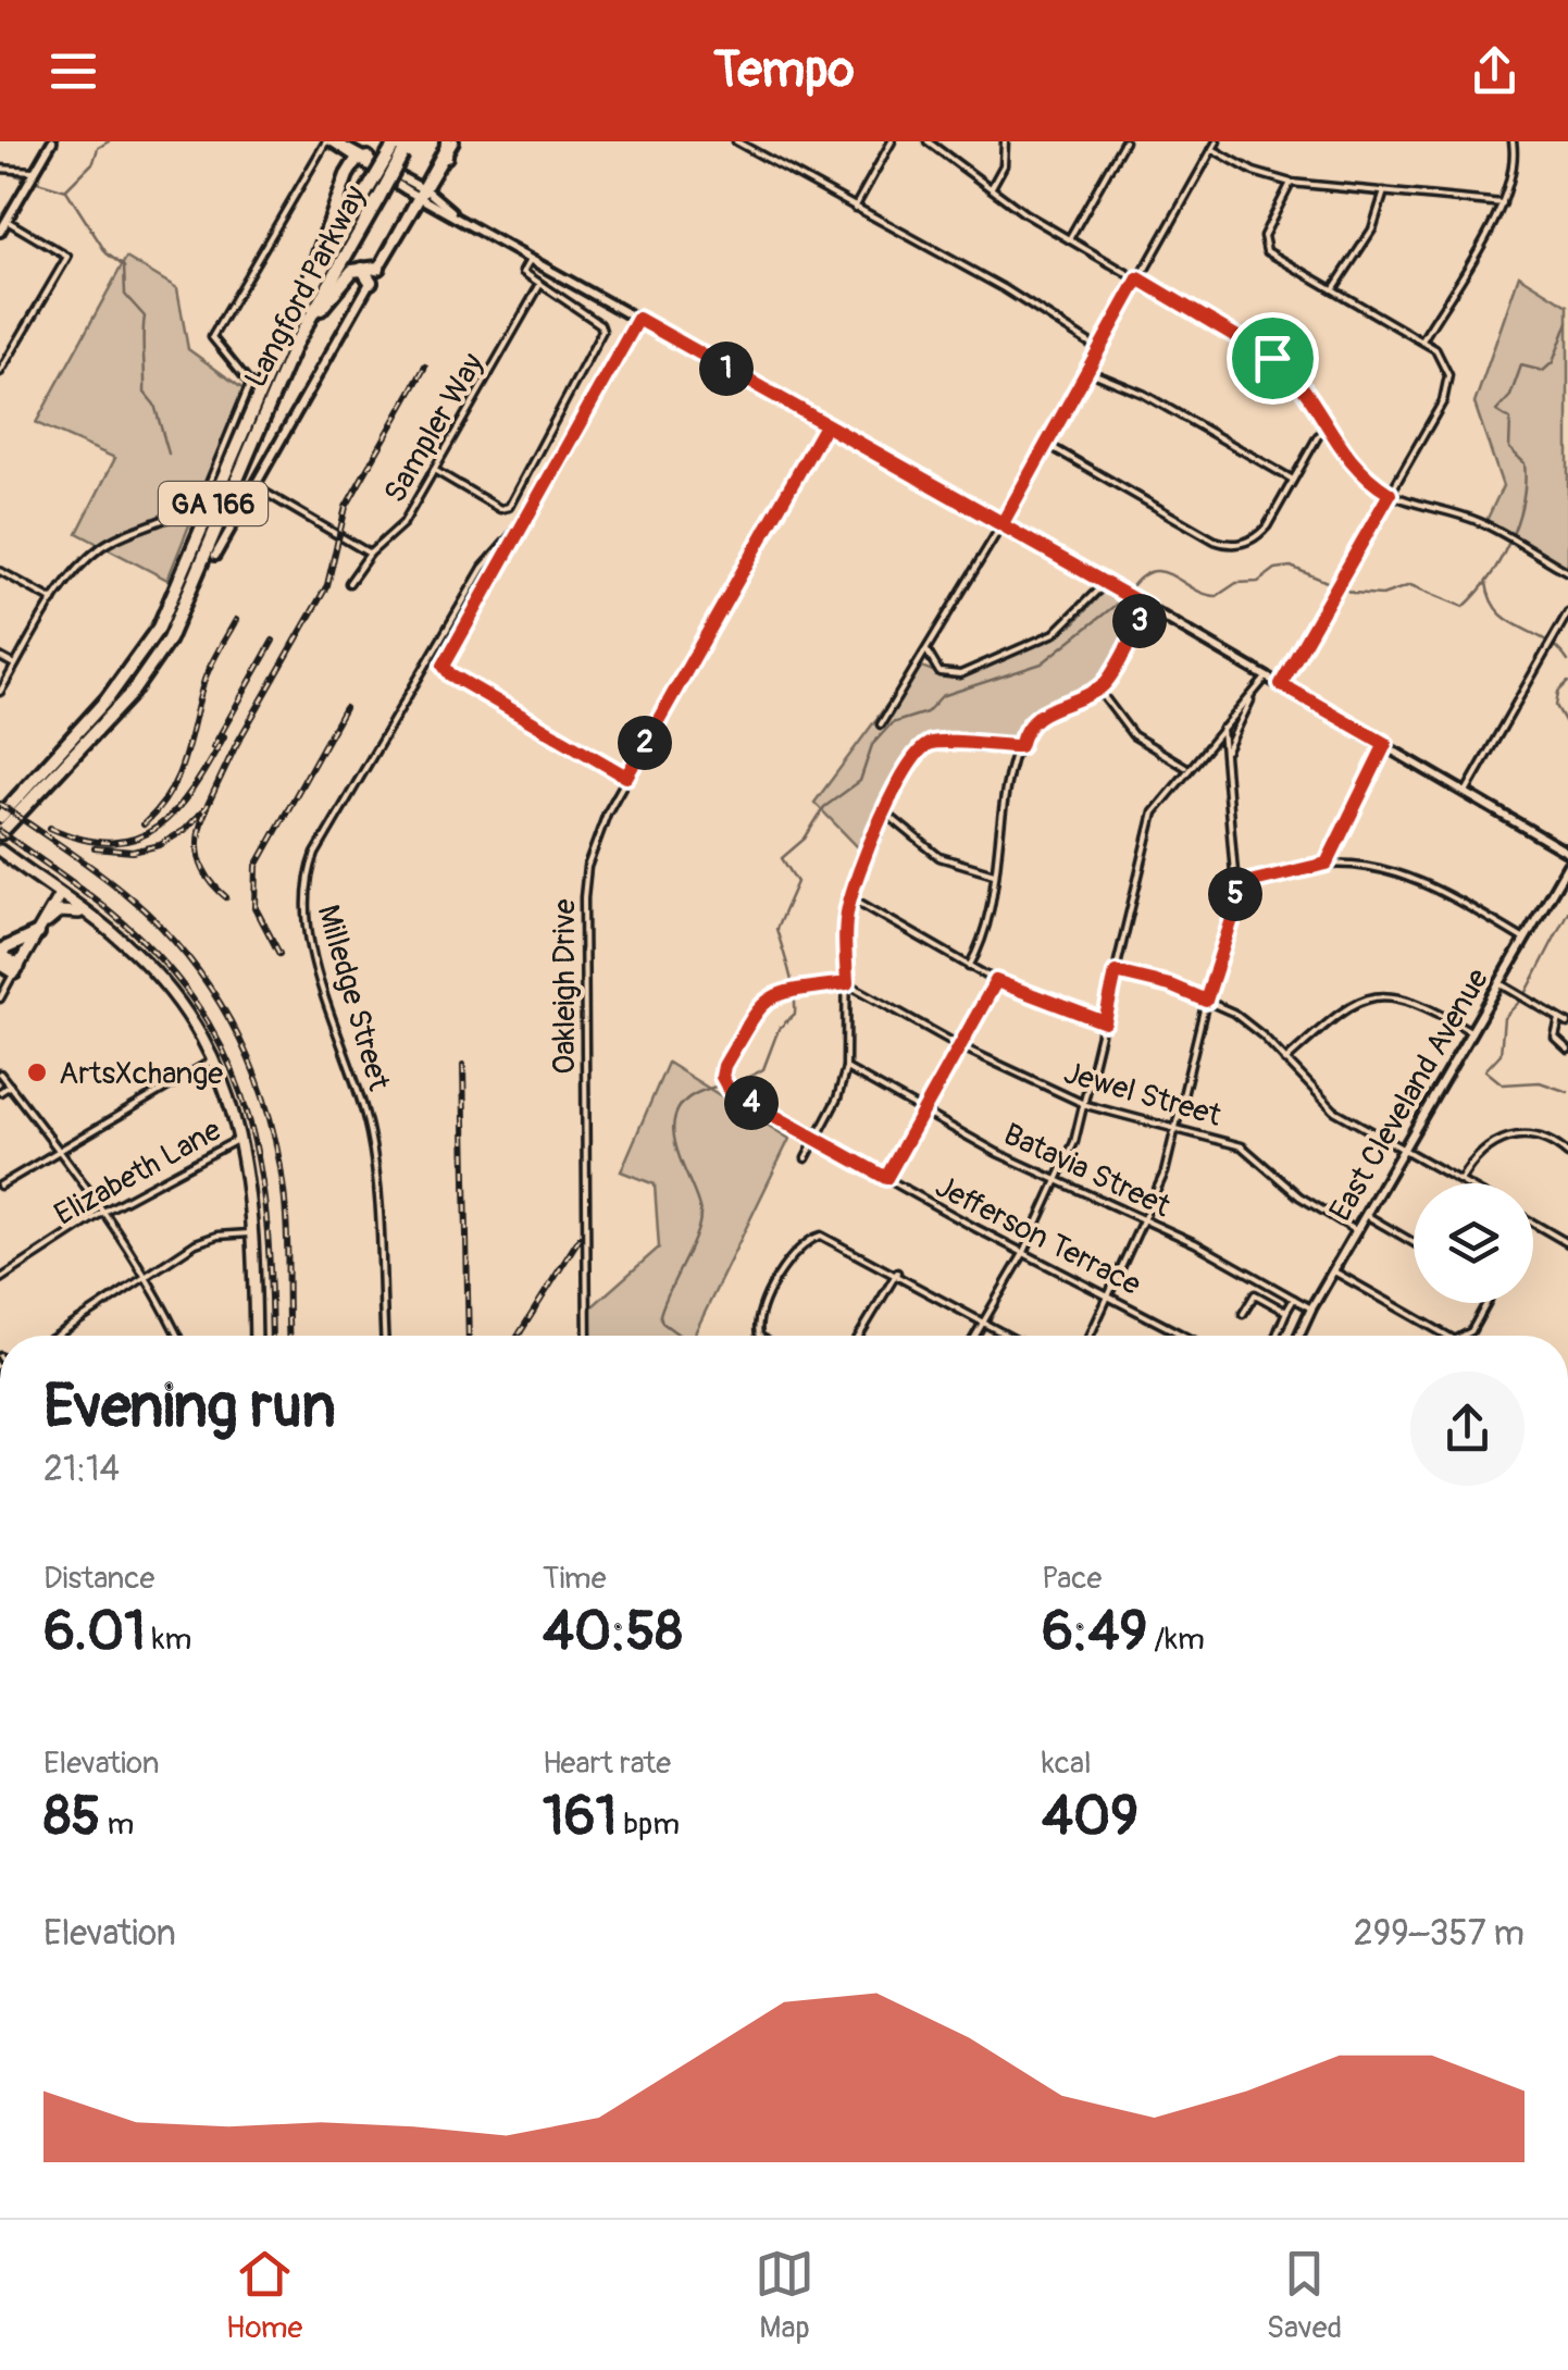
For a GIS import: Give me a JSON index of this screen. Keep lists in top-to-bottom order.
{
  "streets": {
    "highway": ["Langford Parkway", "GA 166"],
    "main road": ["East Cleveland Avenue"],
    "street": [
      "Sampler Way",
      "Oakleigh Drive",
      "Milledge Street",
      "Jewel Street",
      "Batavia Street",
      "Elizabeth Lane",
      "Jefferson Terrace"
    ]
  },
  "crossings": [
    ["Oakleigh Drive", "Milledge Street"],
    ["Jewel Street", "East Cleveland Avenue"],
    ["Jewel Street", "Jefferson Terrace"],
    ["East Cleveland Avenue", "Batavia Street"]
  ],
  "places": ["ArtsXchange"],
  "page": {
    "header": "Tempo",
    "pins": [
      "1",
      "3",
      "2",
      "5",
      "4"
    ],
    "heading": ["Evening run", "21:14"],
    "stats": [
      ["Distance", "6.01 km"],
      ["Time", "40:58"],
      ["Pace", "6:49 /km"],
      ["Elevation", "85 m"],
      ["Heart rate", "161 bpm"],
      ["kcal", "409"]
    ],
    "chart": ["Elevation", "299–357 m"],
    "tabs": ["Home", "Map", "Saved"]
  }
}
